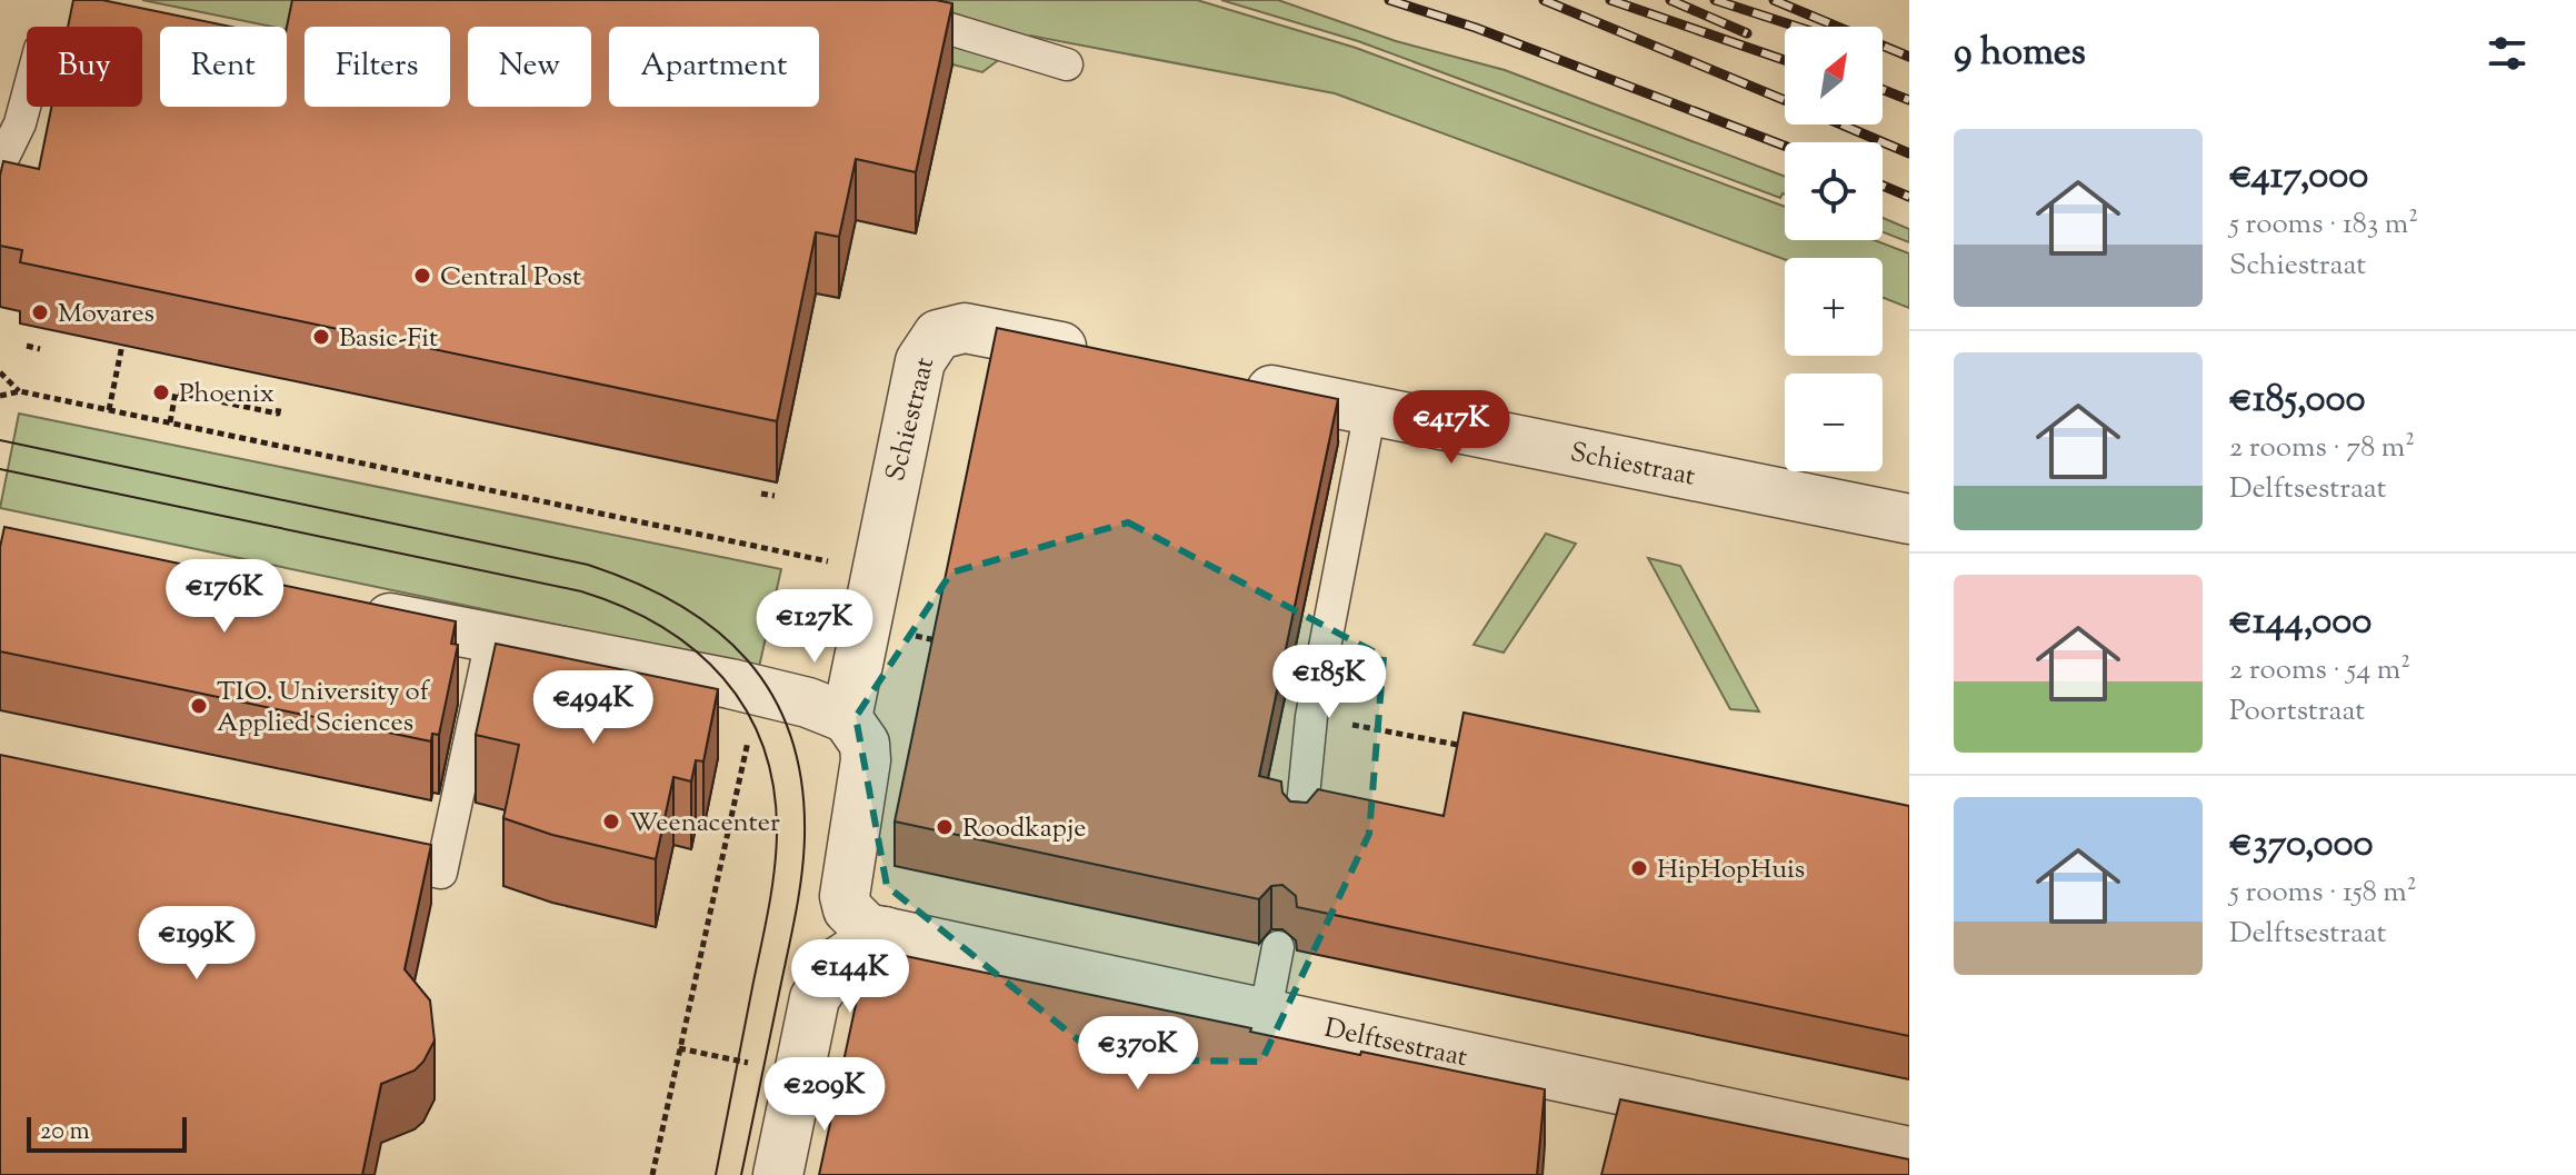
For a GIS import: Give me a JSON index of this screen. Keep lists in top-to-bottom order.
{
  "streets": {
    "street": ["Schiestraat", "Delftsestraat"]
  },
  "places": [
    "Central Post",
    "Movares",
    "Basic-Fit",
    "Phoenix",
    "TIO. University of Applied Sciences",
    "Weenacenter",
    "Roodkapje",
    "HipHopHuis"
  ],
  "scale_bar": "20 m",
  "north": "top right",
  "page": {
    "heading": "9 homes",
    "map_buttons": ["+", "−"],
    "chip": [
      "Buy",
      "Rent",
      "Filters",
      "New",
      "Apartment"
    ],
    "list": [
      {
        "name": "€417,000",
        "note": "5 rooms · 183 m² · Schiestraat"
      },
      {
        "name": "€185,000",
        "note": "2 rooms · 78 m² · Delftsestraat"
      },
      {
        "name": "€144,000",
        "note": "2 rooms · 54 m² · Poortstraat"
      },
      {
        "name": "€370,000",
        "note": "5 rooms · 158 m² · Delftsestraat"
      }
    ],
    "price": [
      "€417K",
      "€176K",
      "€127K",
      "€185K",
      "€494K",
      "€199K",
      "€144K",
      "€370K",
      "€209K"
    ],
    "scale": "20 m"
  }
}
